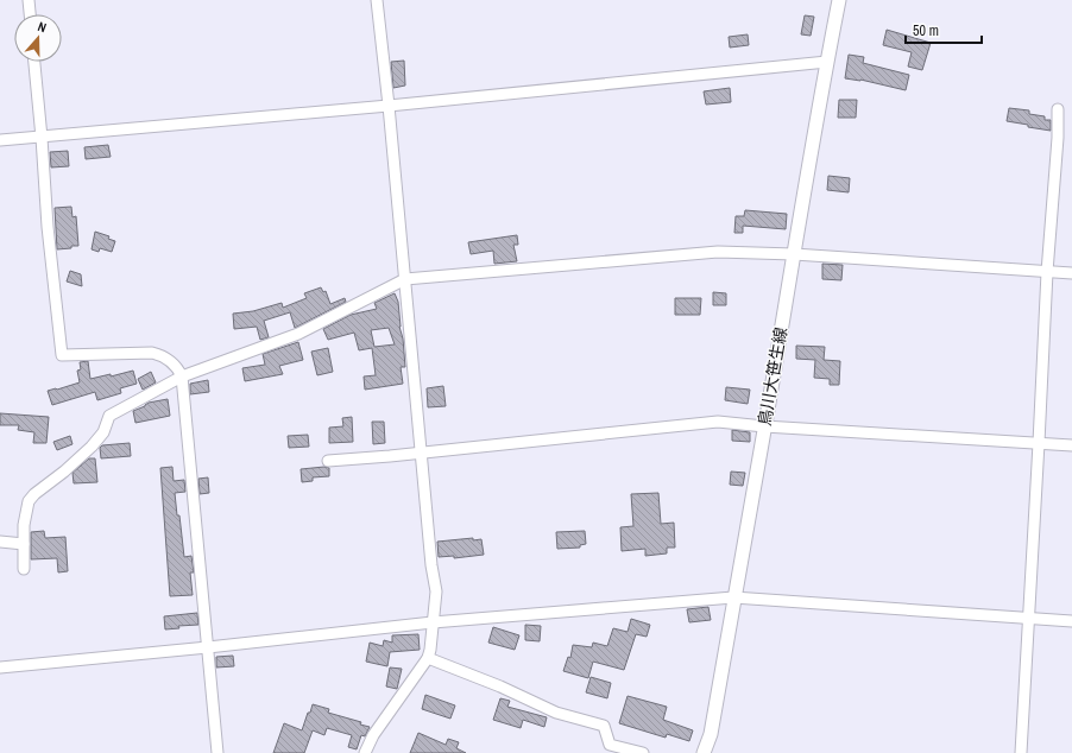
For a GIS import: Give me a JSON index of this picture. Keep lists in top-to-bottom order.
{
  "streets": {
    "street": ["鳥川大笹生線"]
  },
  "scale_bar": "50 m",
  "north": "top"
}
